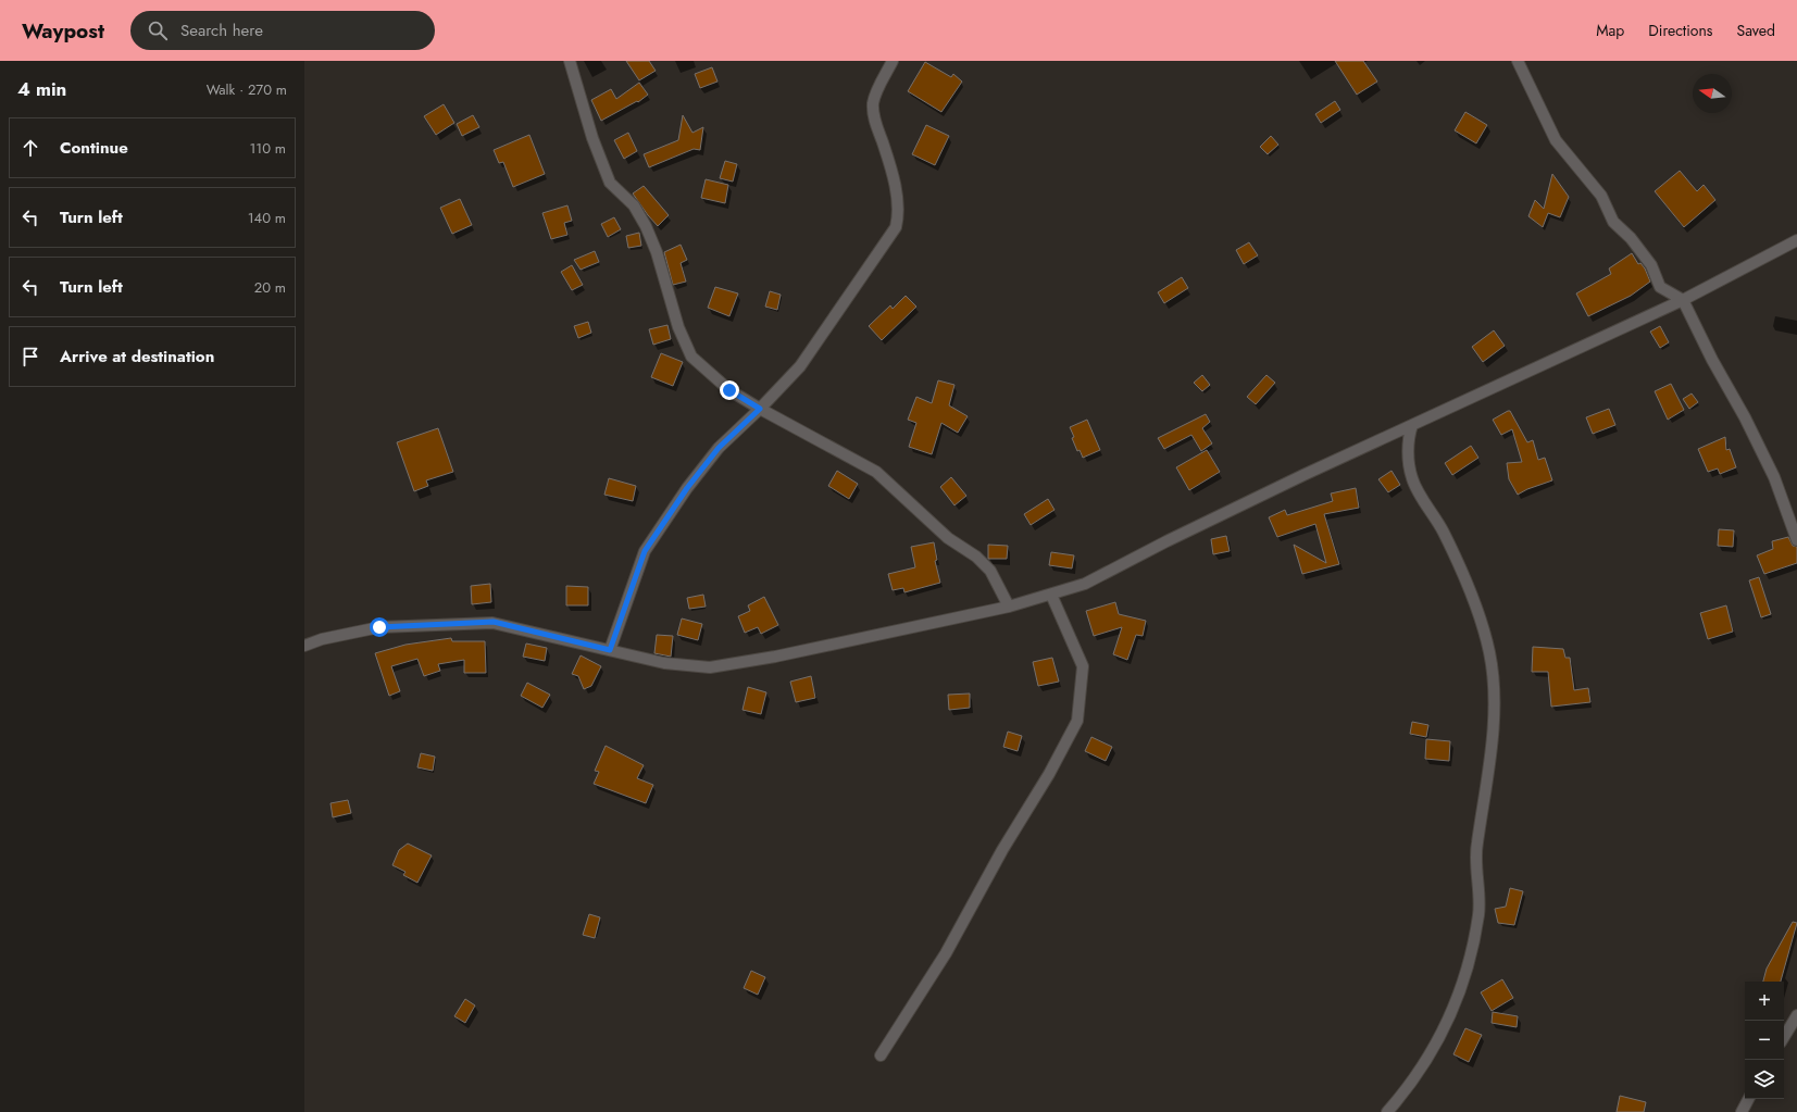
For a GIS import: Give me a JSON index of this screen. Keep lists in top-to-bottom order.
{
  "north": "left",
  "page": {
    "header": "Waypost",
    "search": "Search here",
    "nav": ["Map", "Directions", "Saved"],
    "heading": ["4 min", "Walk · 270 m"],
    "list": [
      ["Continue", "110 m"],
      ["Turn left", "140 m"],
      ["Turn left", "20 m"],
      "Arrive at destination"
    ],
    "map_buttons": ["+", "−"]
  }
}
